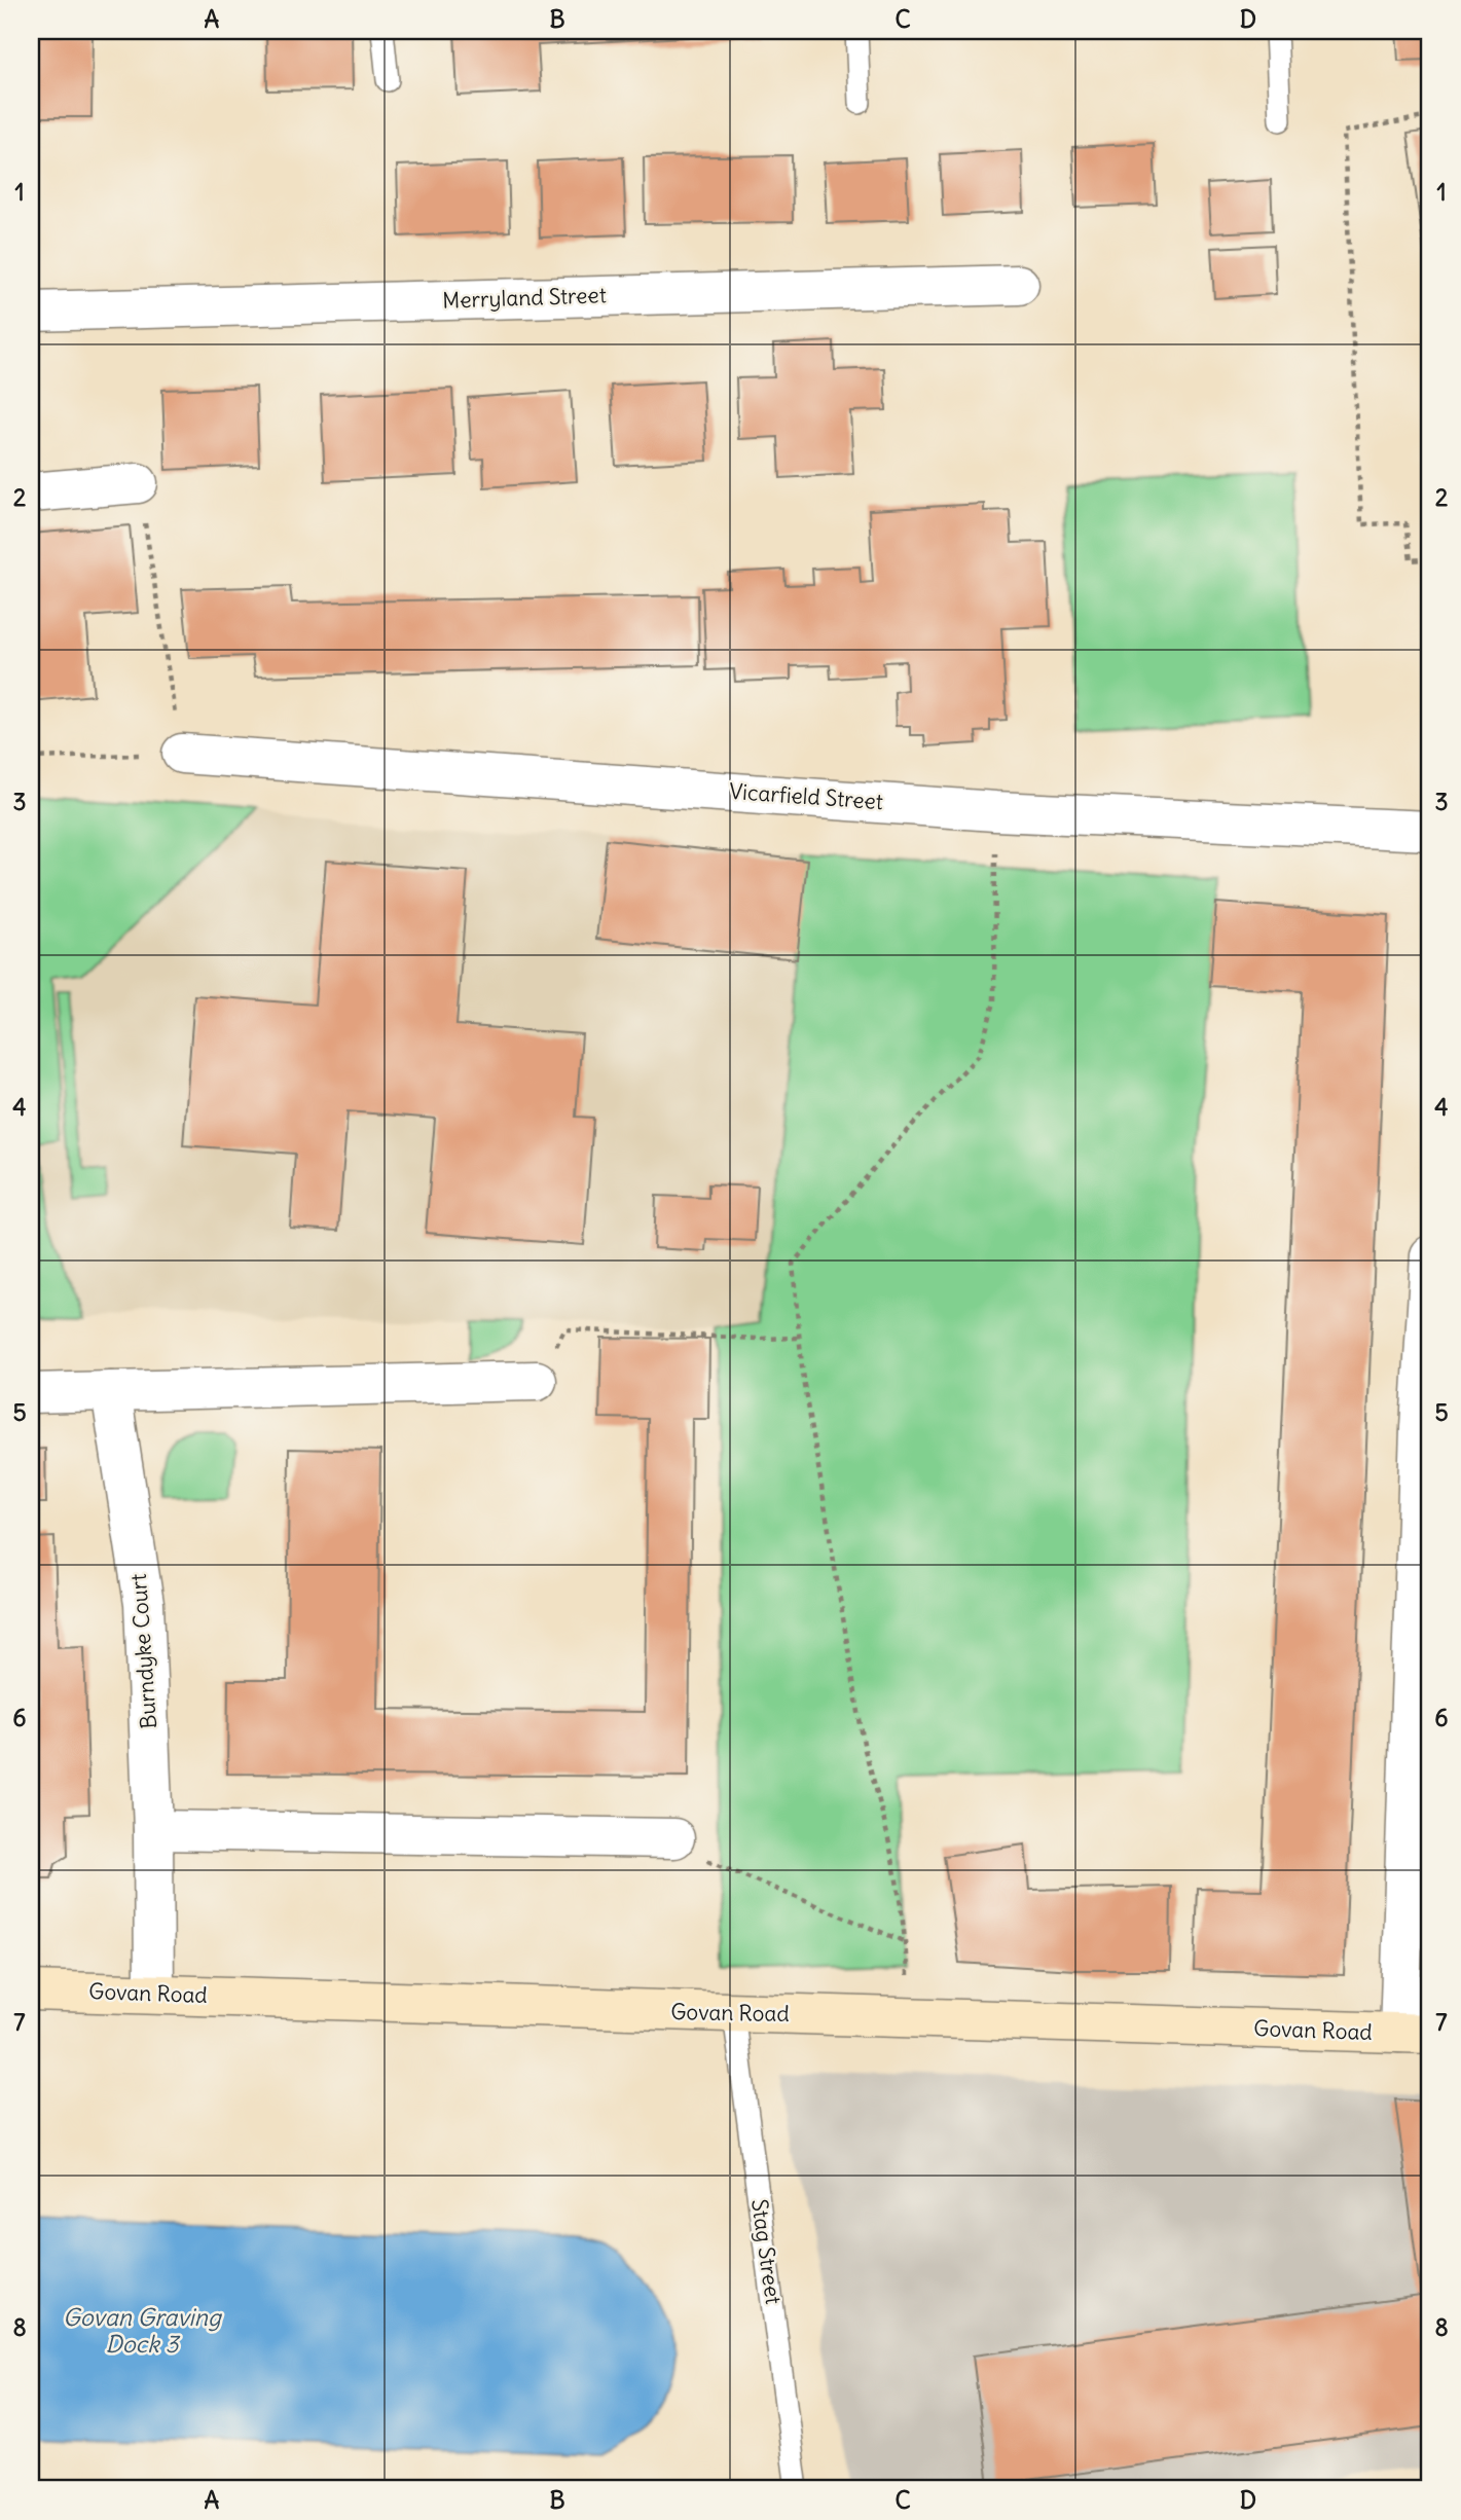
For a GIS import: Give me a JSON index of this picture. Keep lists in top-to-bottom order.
{
  "streets": {
    "street": [
      "Merryland Street",
      "Vicarfield Street",
      "Burndyke Court",
      "Govan Road"
    ],
    "lane": ["Stag Street"]
  },
  "crossings": [
    ["Burndyke Court", "Govan Road"],
    ["Govan Road", "Stag Street"]
  ],
  "water": ["Govan Graving Dock 3"],
  "grid": {
    "columns": [
      "A",
      "B",
      "C",
      "D"
    ],
    "rows": [
      "1",
      "2",
      "3",
      "4",
      "5",
      "6",
      "7",
      "8"
    ]
  }
}
